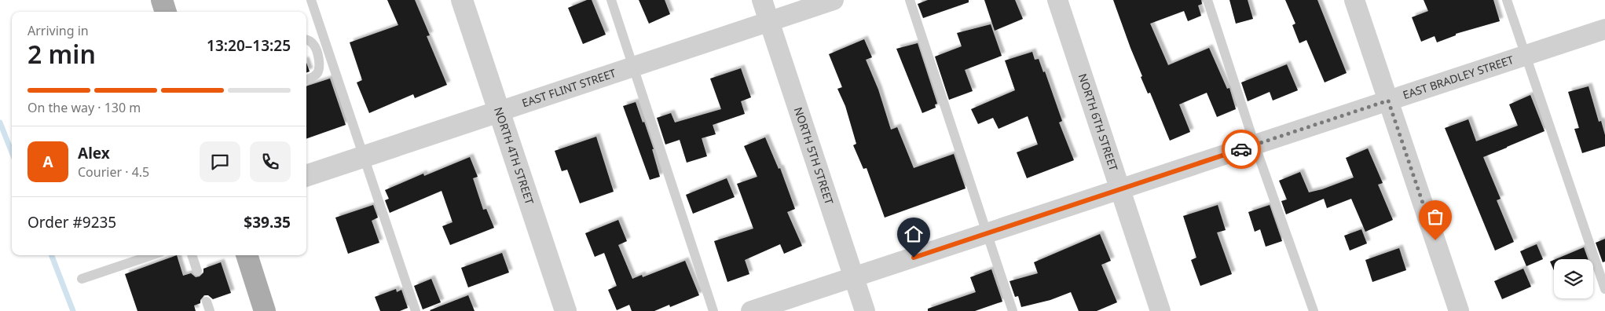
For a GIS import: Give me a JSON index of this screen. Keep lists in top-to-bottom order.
{
  "streets": {
    "street": [
      "EAST BRADLEY STREET",
      "EAST FLINT STREET",
      "NORTH 6TH STREET",
      "NORTH 4TH STREET",
      "NORTH 5TH STREET"
    ]
  },
  "crossings": [
    ["EAST BRADLEY STREET", "NORTH 6TH STREET"],
    ["EAST BRADLEY STREET", "NORTH 5TH STREET"],
    ["EAST FLINT STREET", "NORTH 4TH STREET"],
    ["EAST FLINT STREET", "NORTH 5TH STREET"]
  ],
  "page": {
    "heading": ["2 min", "Arriving in", "13:20–13:25"],
    "panel": [
      "Alex",
      "Courier · 4.5",
      "Order #9235",
      "$39.35"
    ],
    "bar": "On the way · 130 m",
    "round": "A"
  }
}
